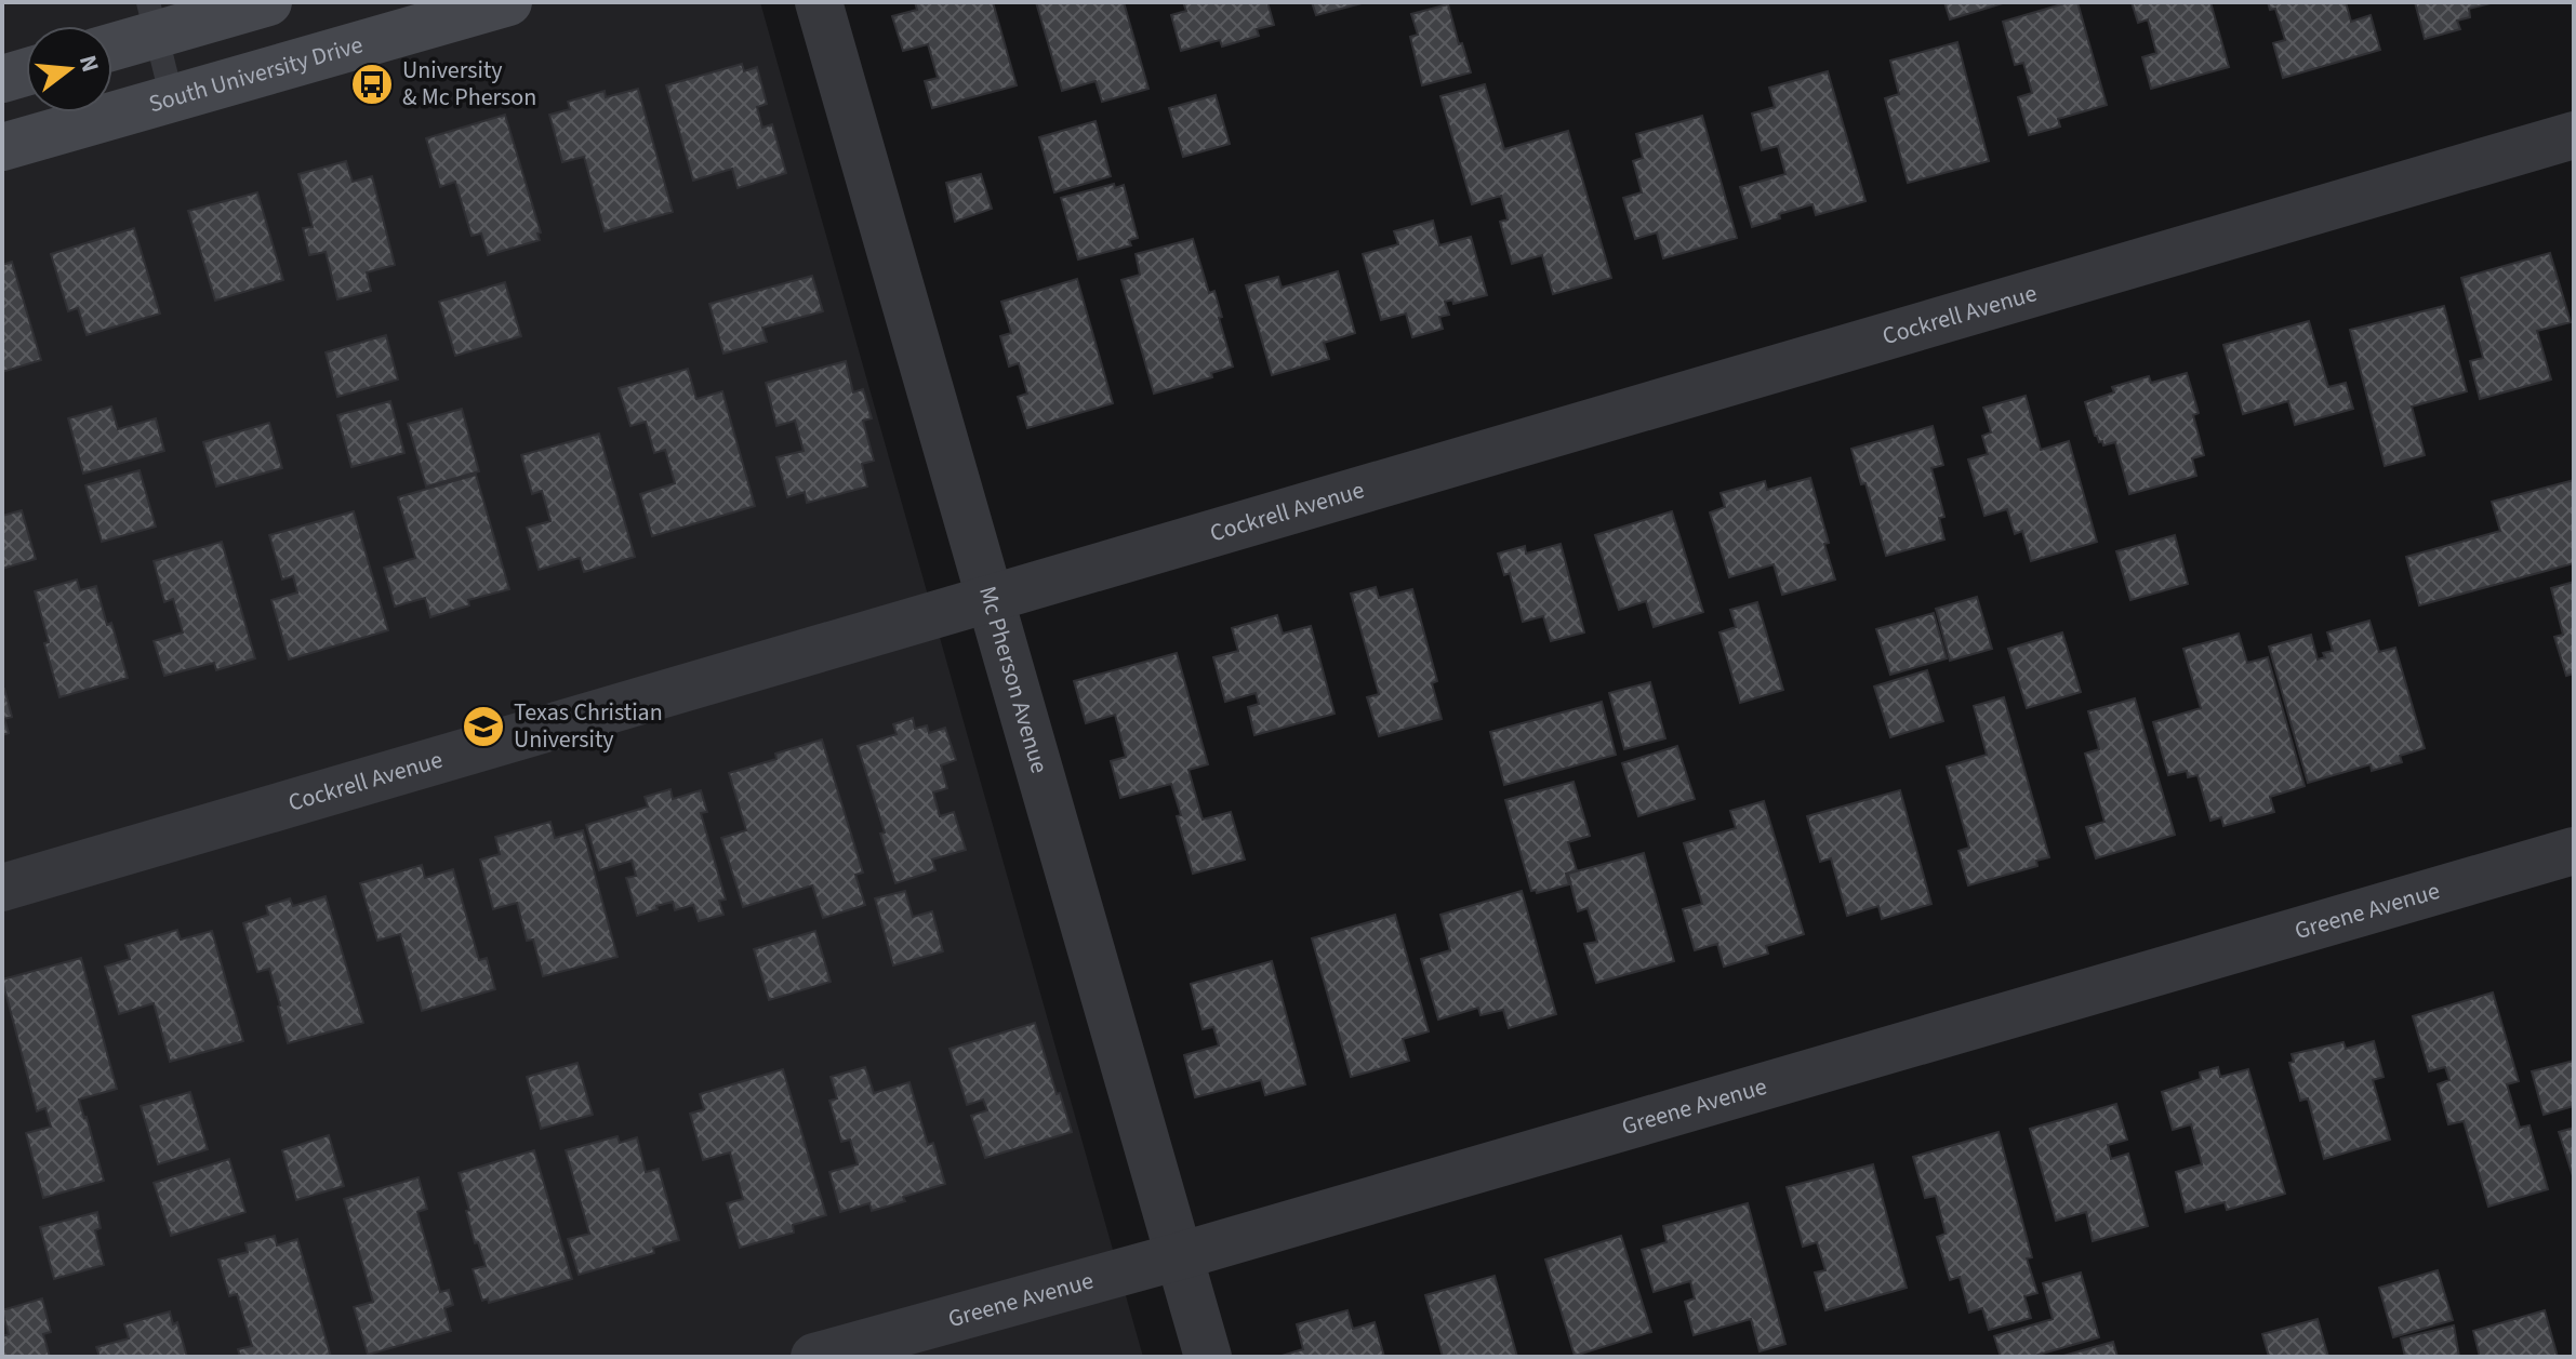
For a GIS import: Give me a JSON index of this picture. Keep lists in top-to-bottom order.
{
  "streets": {
    "main road": ["South University Drive"],
    "street": ["Cockrell Avenue", "Mc Pherson Avenue", "Greene Avenue"]
  },
  "crossings": [
    ["Cockrell Avenue", "Mc Pherson Avenue"],
    ["Mc Pherson Avenue", "Greene Avenue"]
  ],
  "places": {
    "bus stop": ["University & Mc Pherson"],
    "school or university": ["Texas Christian University"]
  },
  "north": "right"
}
